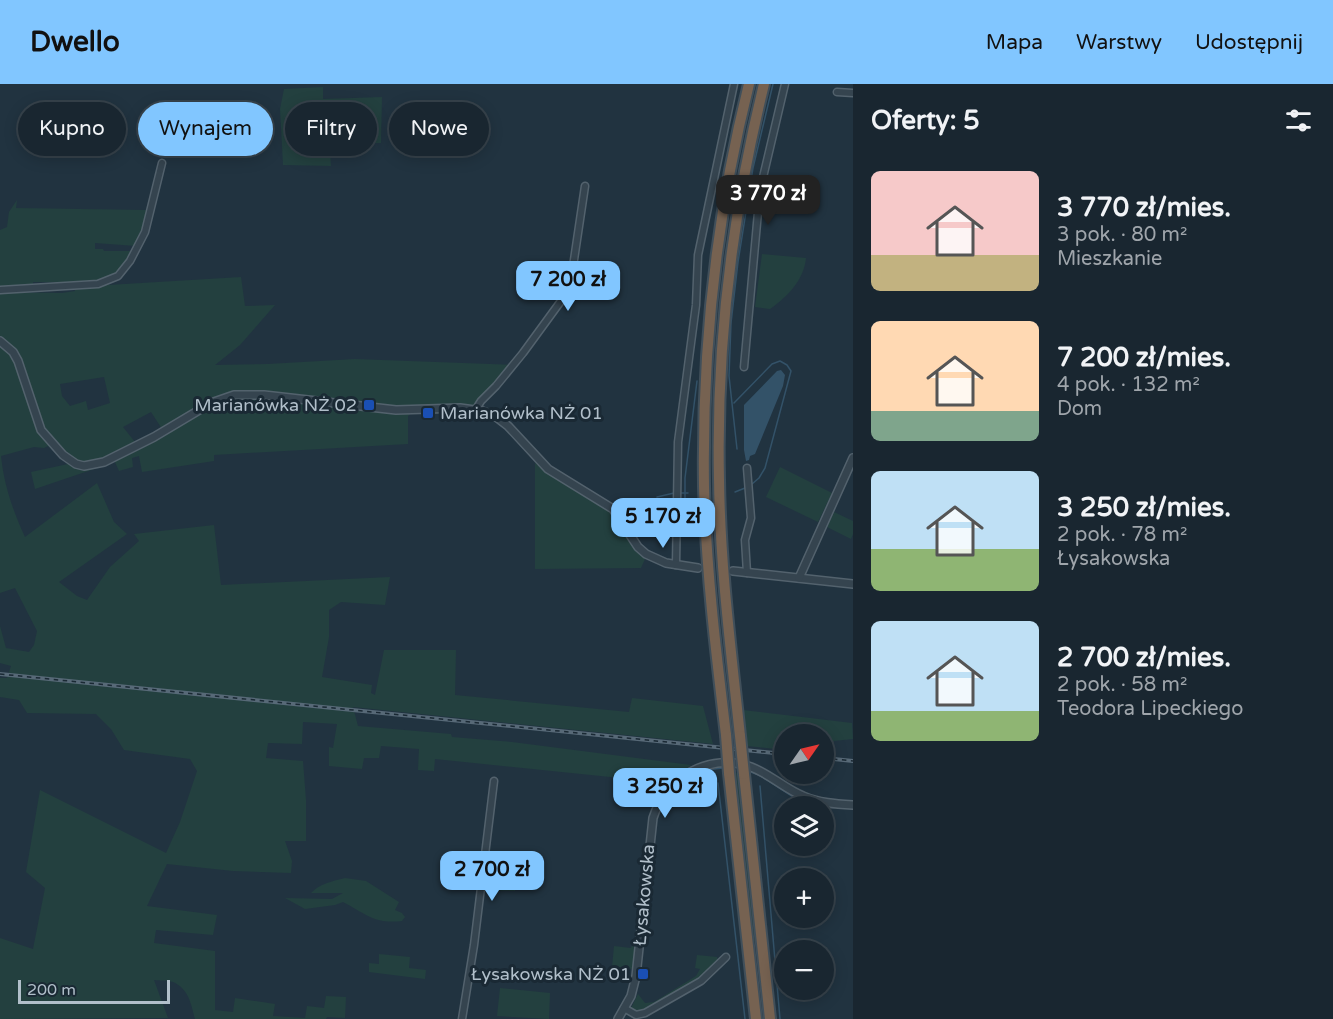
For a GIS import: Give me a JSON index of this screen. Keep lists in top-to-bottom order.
{
  "streets": {
    "street": ["Łysakowska"]
  },
  "places": {
    "transit": ["Marianówka NŻ 02", "Marianówka NŻ 01", "Łysakowska NŻ 01"]
  },
  "scale_bar": "200 m",
  "north": "top right",
  "page": {
    "header": "Dwello",
    "nav": ["Mapa", "Warstwy", "Udostępnij"],
    "heading": "Oferty: 5",
    "chip": [
      "Kupno",
      "Wynajem",
      "Filtry",
      "Nowe"
    ],
    "list": [
      {
        "name": "3 770 zł/mies.",
        "note": "3 pok. · 80 m² · Mieszkanie"
      },
      {
        "name": "7 200 zł/mies.",
        "note": "4 pok. · 132 m² · Dom"
      },
      {
        "name": "3 250 zł/mies.",
        "note": "2 pok. · 78 m² · Łysakowska"
      },
      {
        "name": "2 700 zł/mies.",
        "note": "2 pok. · 58 m² · Teodora Lipeckiego"
      }
    ],
    "price": [
      "3 770 zł",
      "7 200 zł",
      "5 170 zł",
      "3 250 zł",
      "2 700 zł"
    ],
    "map_buttons": ["+", "−"],
    "scale": "200 m"
  }
}
